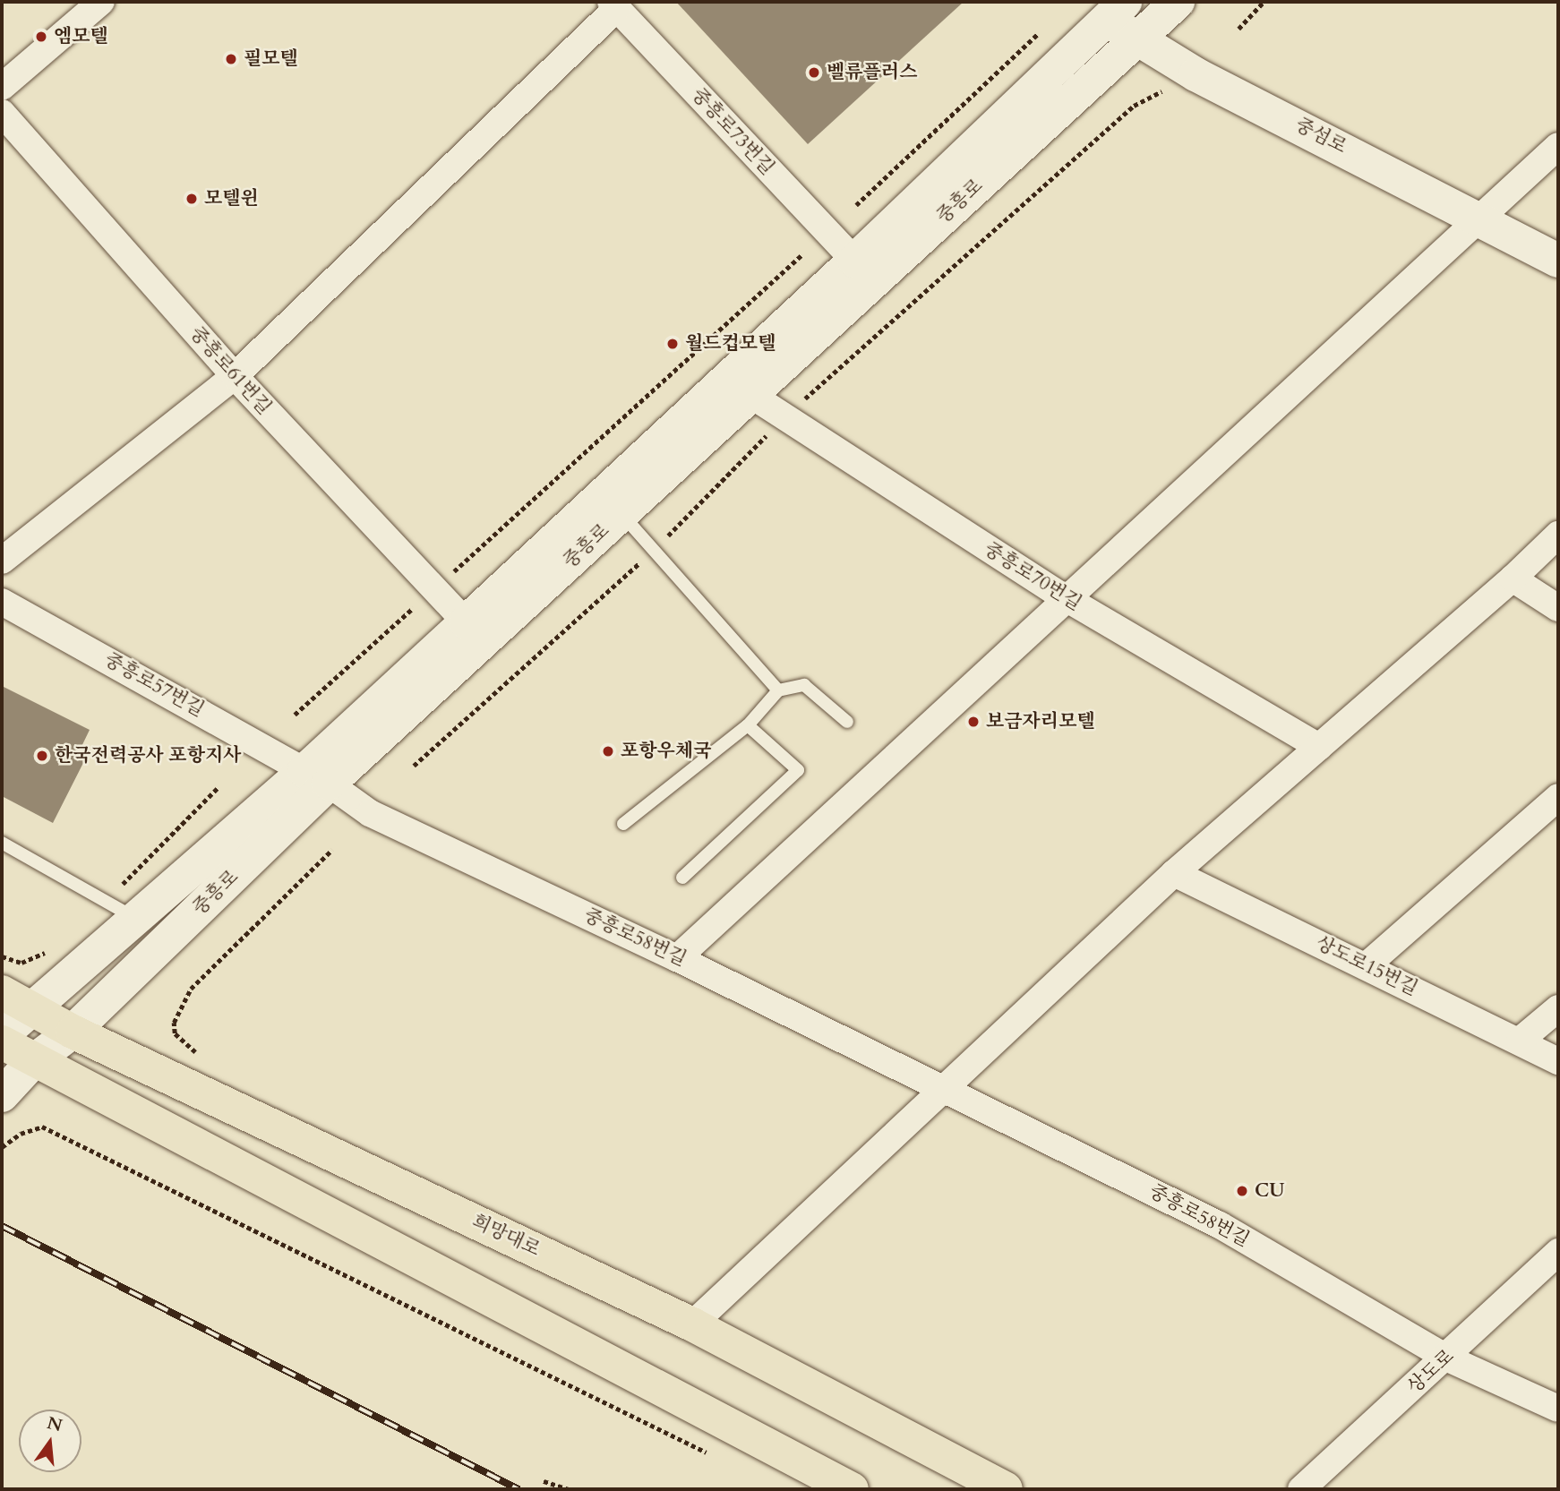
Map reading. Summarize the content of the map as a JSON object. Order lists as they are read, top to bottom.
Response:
{
  "streets": {
    "main road": ["중섬로", "중흥로", "희망대로"],
    "street": [
      "중흥로73번길",
      "중흥로61번길",
      "중흥로70번길",
      "중흥로57번길",
      "중흥로58번길",
      "상도로15번길",
      "상도로"
    ]
  },
  "crossings": [
    ["중흥로73번길", "중흥로"],
    ["중섬로", "중흥로"],
    ["중흥로", "중흥로61번길"],
    ["중흥로", "중흥로70번길"],
    ["중흥로", "중흥로57번길"],
    ["중흥로", "중흥로58번길"],
    ["중흥로", "희망대로"],
    ["중흥로57번길", "중흥로58번길"],
    ["중흥로58번길", "상도로"]
  ],
  "places": [
    "엠모텔",
    "필모텔",
    "벨류플러스",
    "모텔윈",
    "월드컵모텔",
    "보금자리모텔",
    "포항우체국",
    "한국전력공사 포항지사",
    "CU"
  ],
  "north": "top"
}
